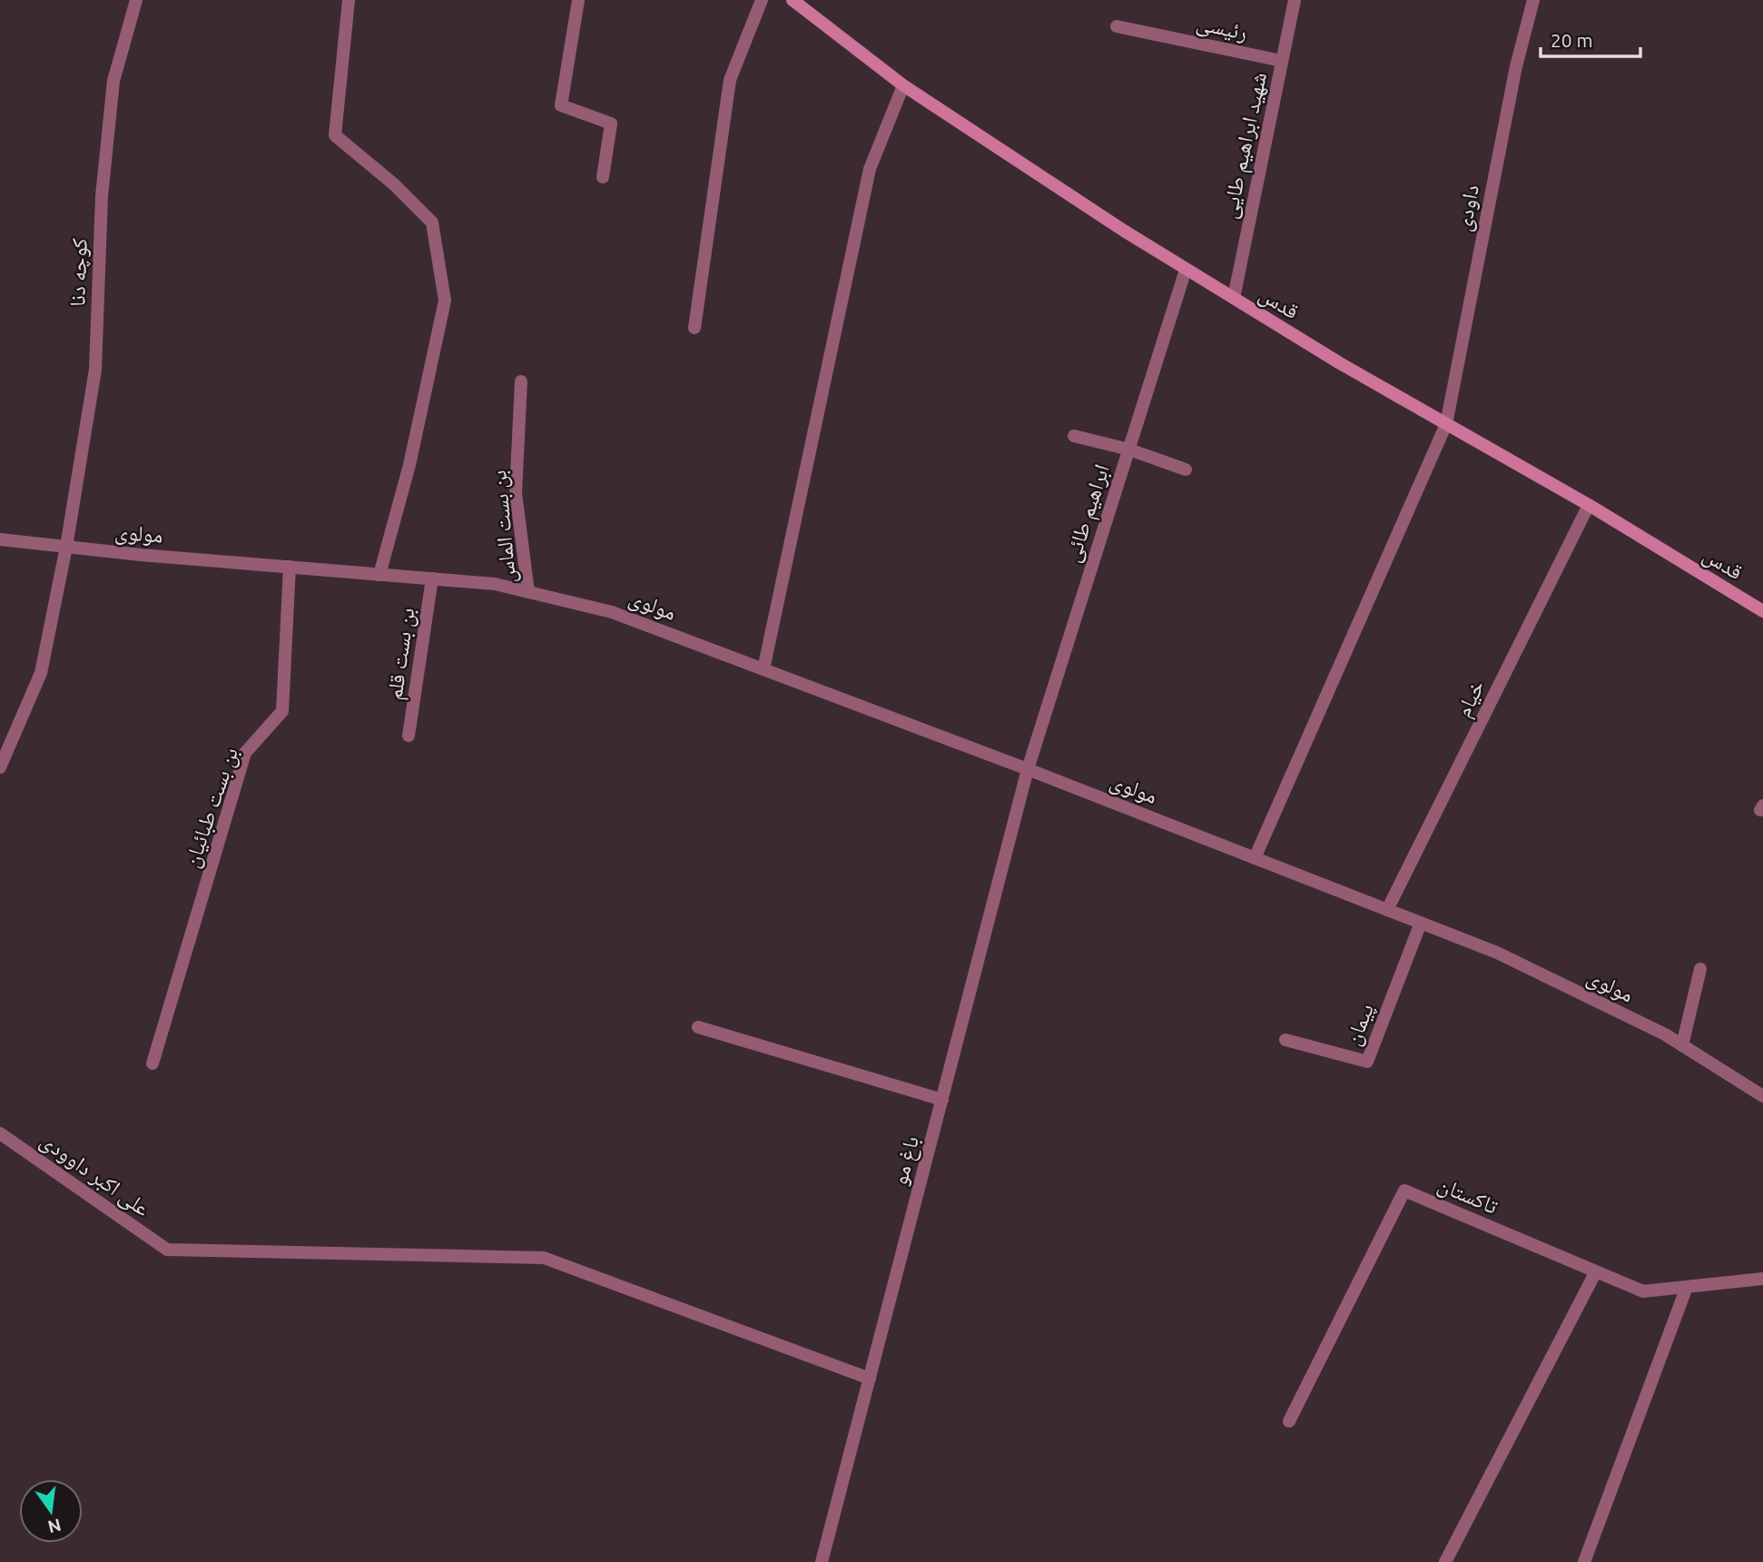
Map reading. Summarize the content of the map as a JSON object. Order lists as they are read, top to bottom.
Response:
{
  "streets": {
    "main road": ["قدس"],
    "street": [
      "رئیسی",
      "شهید ابراهیم طایی",
      "داودی",
      "کوچه دنا",
      "ابراهیم طائی",
      "بن بست الماس",
      "مولوی",
      "بن بست قلم",
      "خیام",
      "بن بست طبائیان",
      "پیمان",
      "باغ مو",
      "علی اکبر داوودی",
      "تاکستان"
    ]
  },
  "crossings": [
    ["رئیسی", "شهید ابراهیم طایی"],
    ["شهید ابراهیم طایی", "قدس"],
    ["داودی", "قدس"],
    ["کوچه دنا", "مولوی"],
    ["قدس", "ابراهیم طائی"],
    ["قدس", "خیام"],
    ["ابراهیم طائی", "مولوی"],
    ["ابراهیم طائی", "باغ مو"],
    ["بن بست الماس", "مولوی"],
    ["مولوی", "بن بست قلم"],
    ["مولوی", "خیام"],
    ["مولوی", "بن بست طبائیان"],
    ["مولوی", "پیمان"],
    ["مولوی", "باغ مو"],
    ["باغ مو", "علی اکبر داوودی"]
  ],
  "scale_bar": "20 m",
  "north": "bottom"
}
